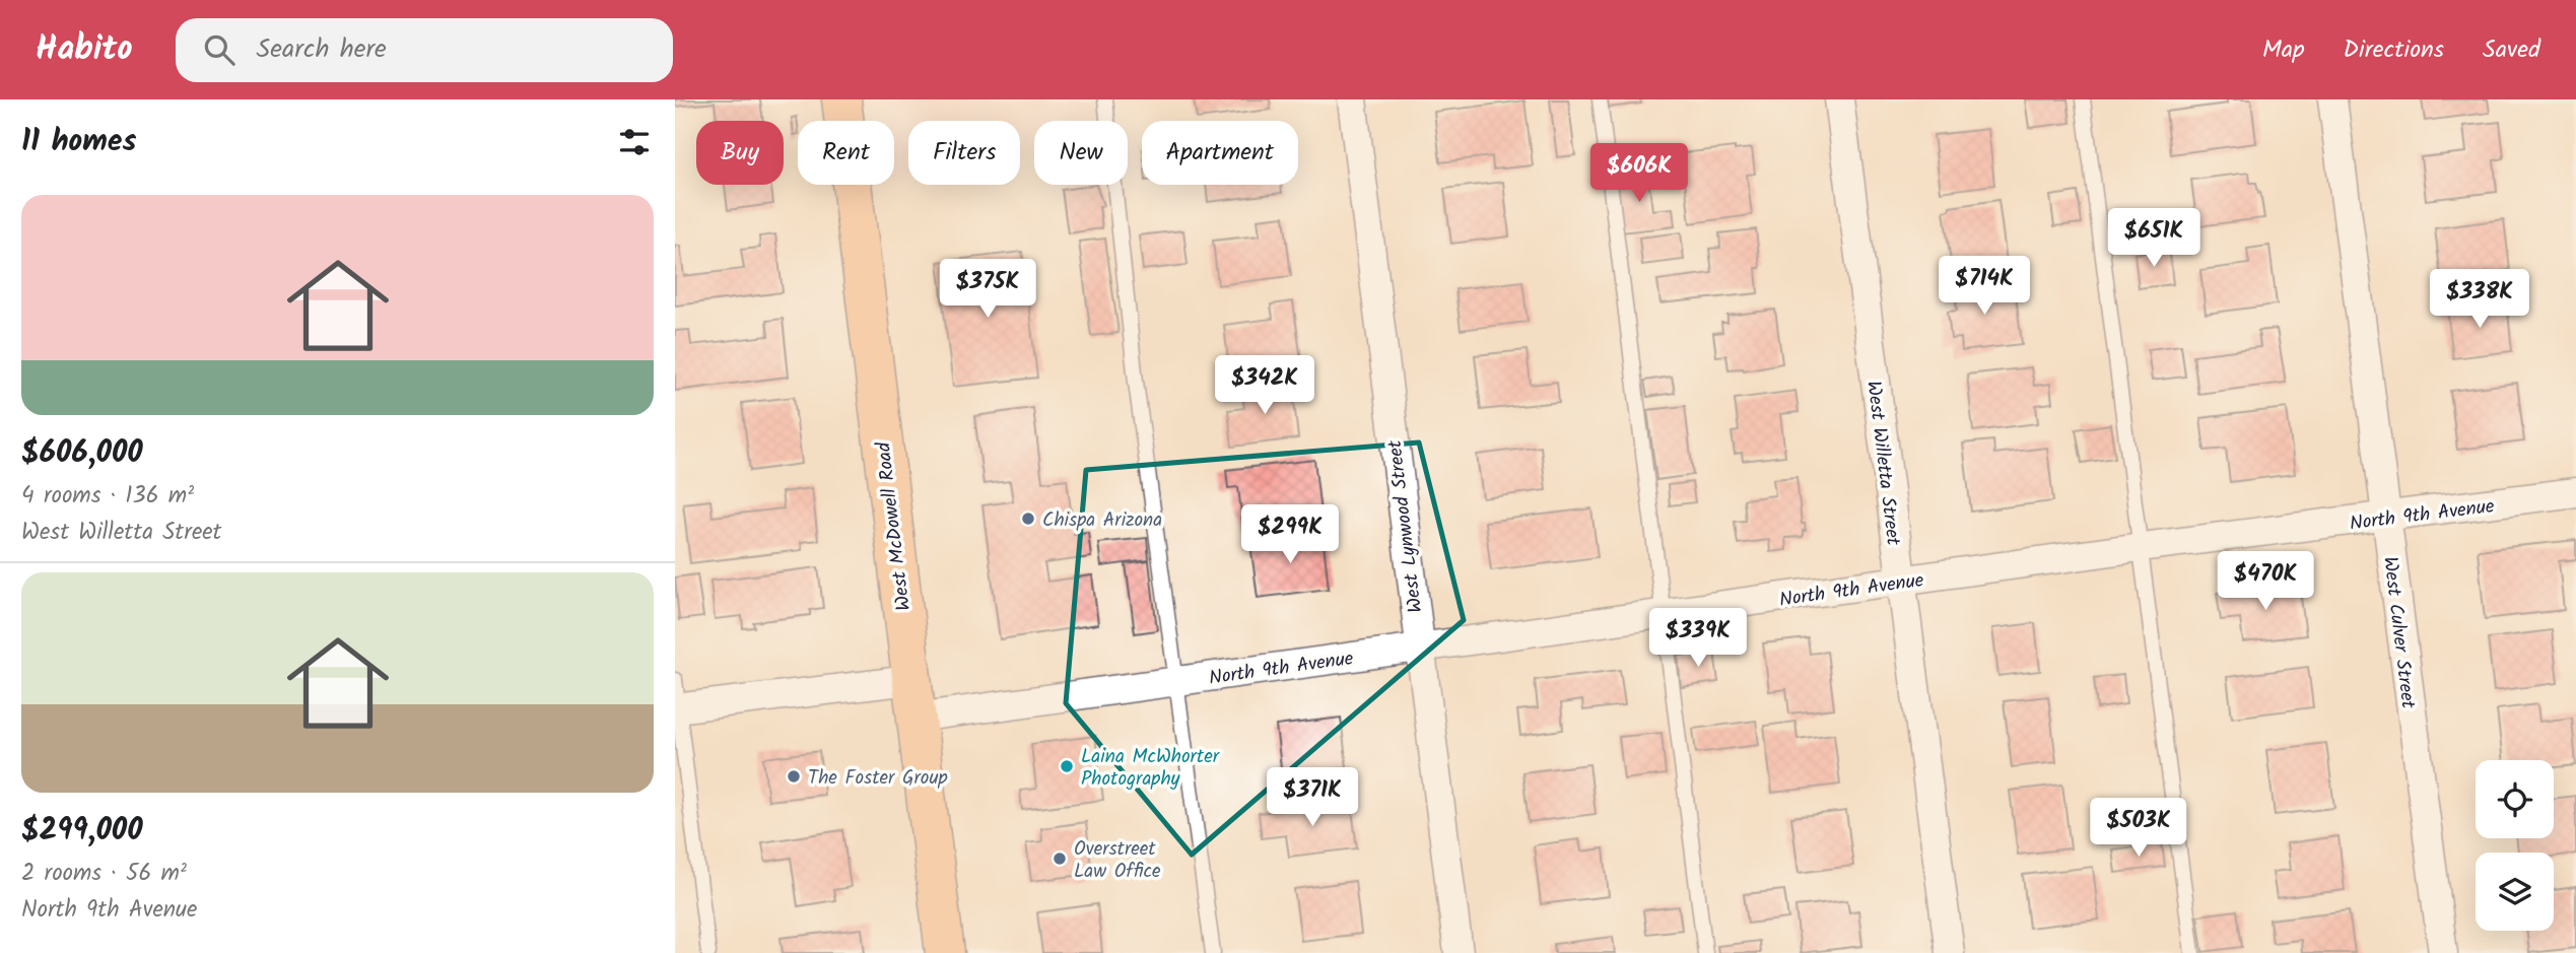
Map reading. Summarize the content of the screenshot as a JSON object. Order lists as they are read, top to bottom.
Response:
{
  "streets": {
    "main road": ["West McDowell Road"],
    "street": [
      "West Willetta Street",
      "North 9th Avenue",
      "West Lynwood Street",
      "West Culver Street"
    ]
  },
  "crossings": [
    ["West Willetta Street", "North 9th Avenue"],
    ["North 9th Avenue", "West McDowell Road"],
    ["North 9th Avenue", "West Lynwood Street"],
    ["North 9th Avenue", "West Culver Street"]
  ],
  "places": [
    "Chispa Arizona",
    "Laina McWhorter Photography",
    "The Foster Group",
    "Overstreet Law Office"
  ],
  "page": {
    "header": "Habito",
    "search": "Search here",
    "nav": ["Map", "Directions", "Saved"],
    "heading": "11 homes",
    "chip": [
      "Buy",
      "Rent",
      "Filters",
      "New",
      "Apartment"
    ],
    "price": [
      "$606K",
      "$651K",
      "$714K",
      "$375K",
      "$338K",
      "$342K",
      "$299K",
      "$470K",
      "$339K",
      "$371K",
      "$503K"
    ],
    "list": [
      {
        "name": "$606,000",
        "note": "4 rooms · 136 m² · West Willetta Street"
      },
      {
        "name": "$299,000",
        "note": "2 rooms · 56 m² · North 9th Avenue"
      }
    ]
  }
}
